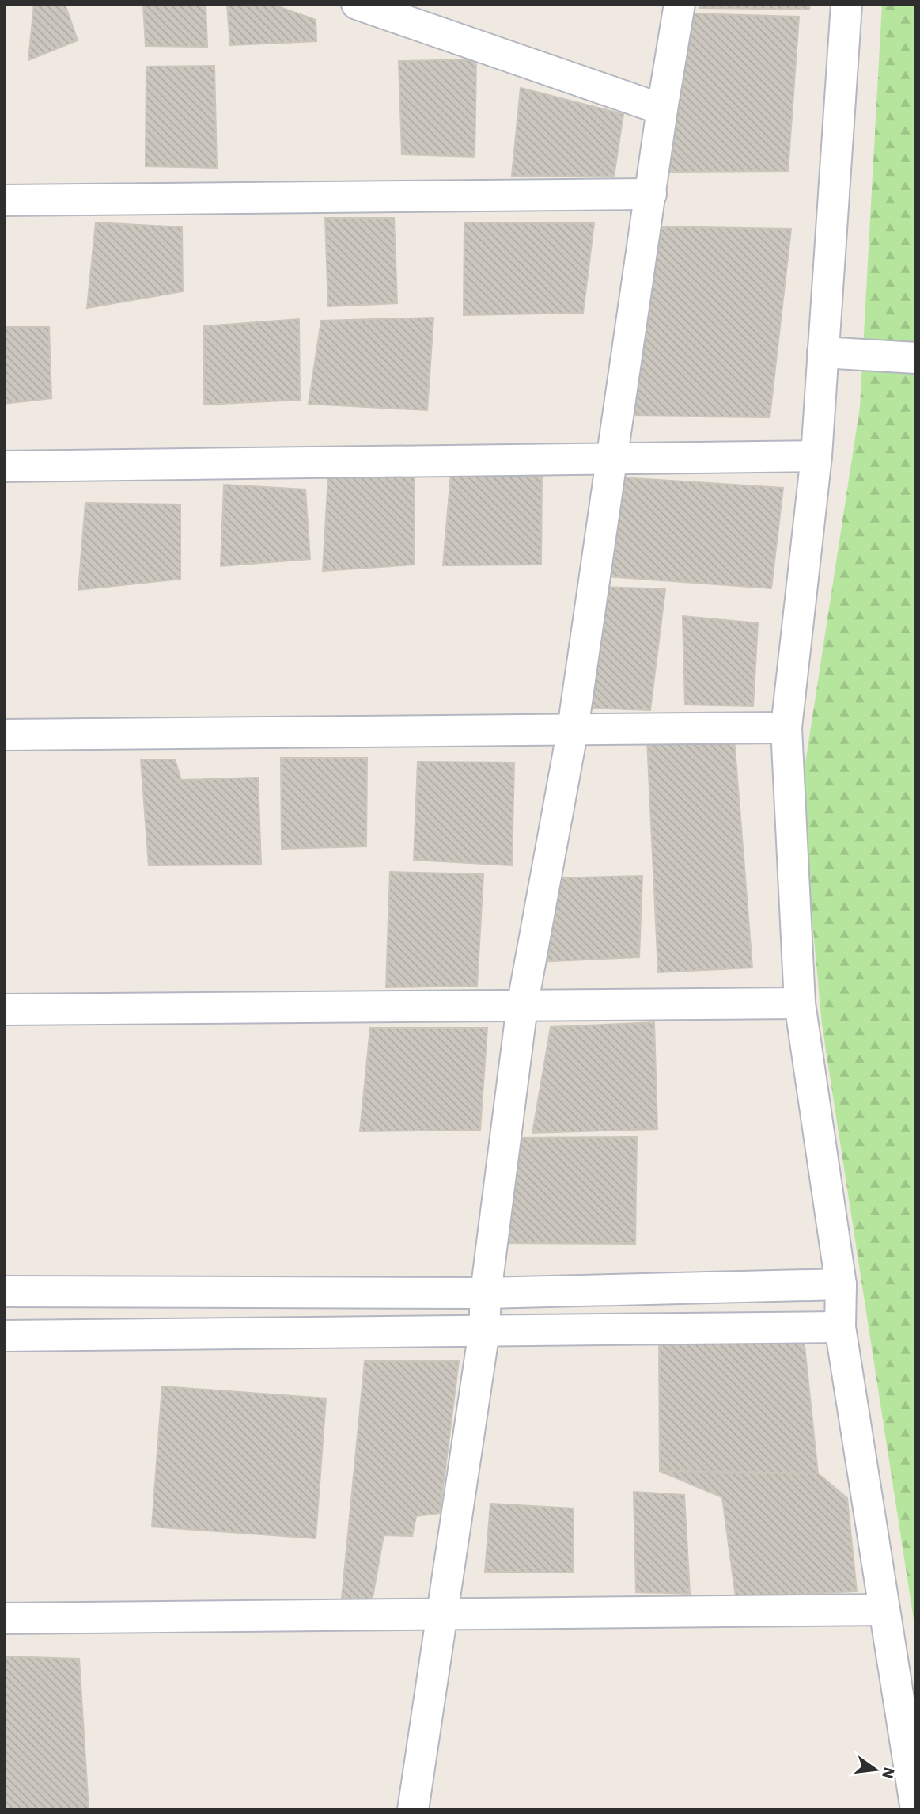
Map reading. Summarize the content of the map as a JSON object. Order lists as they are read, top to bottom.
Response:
{
  "north": "right"
}
